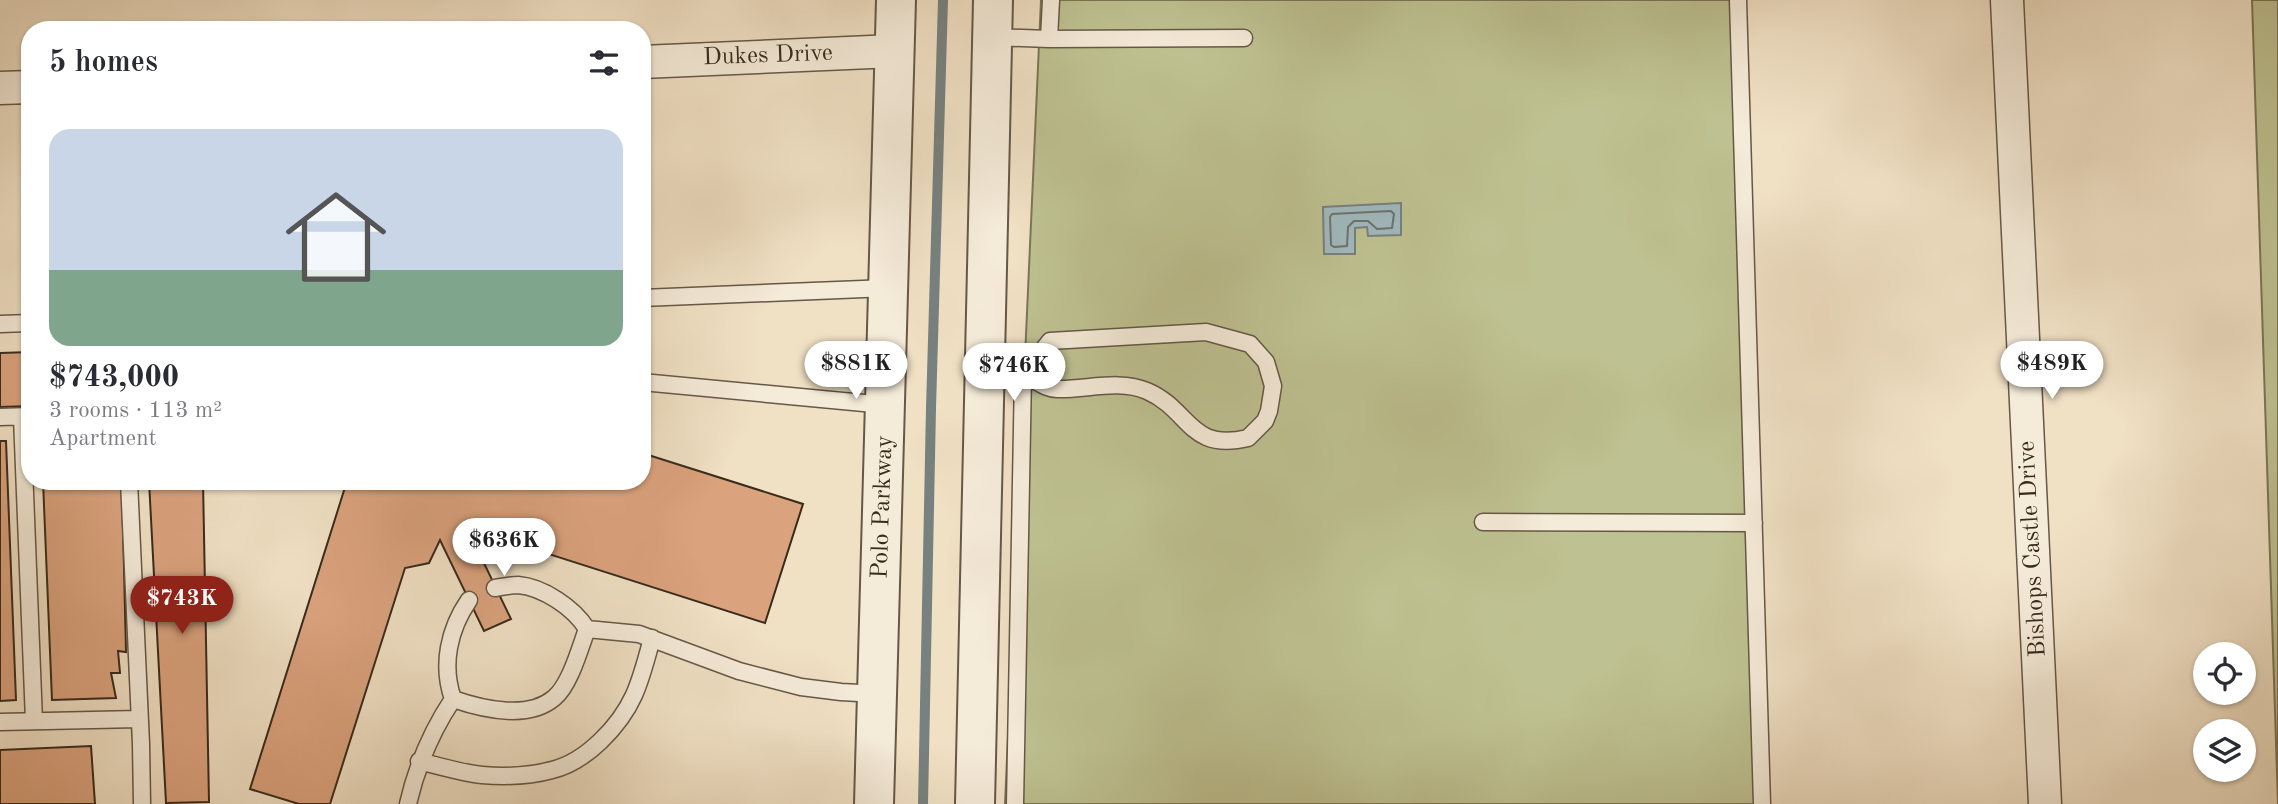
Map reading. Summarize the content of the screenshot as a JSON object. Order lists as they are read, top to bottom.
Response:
{
  "streets": {
    "street": ["Dukes Drive", "Polo Parkway", "Bishops Castle Drive"]
  },
  "crossings": [
    ["Dukes Drive", "Polo Parkway"]
  ],
  "page": {
    "heading": "5 homes",
    "list": [
      {
        "name": "$743,000",
        "note": "3 rooms · 113 m² · Apartment"
      }
    ],
    "price": [
      "$881K",
      "$489K",
      "$746K",
      "$636K",
      "$743K"
    ]
  }
}
